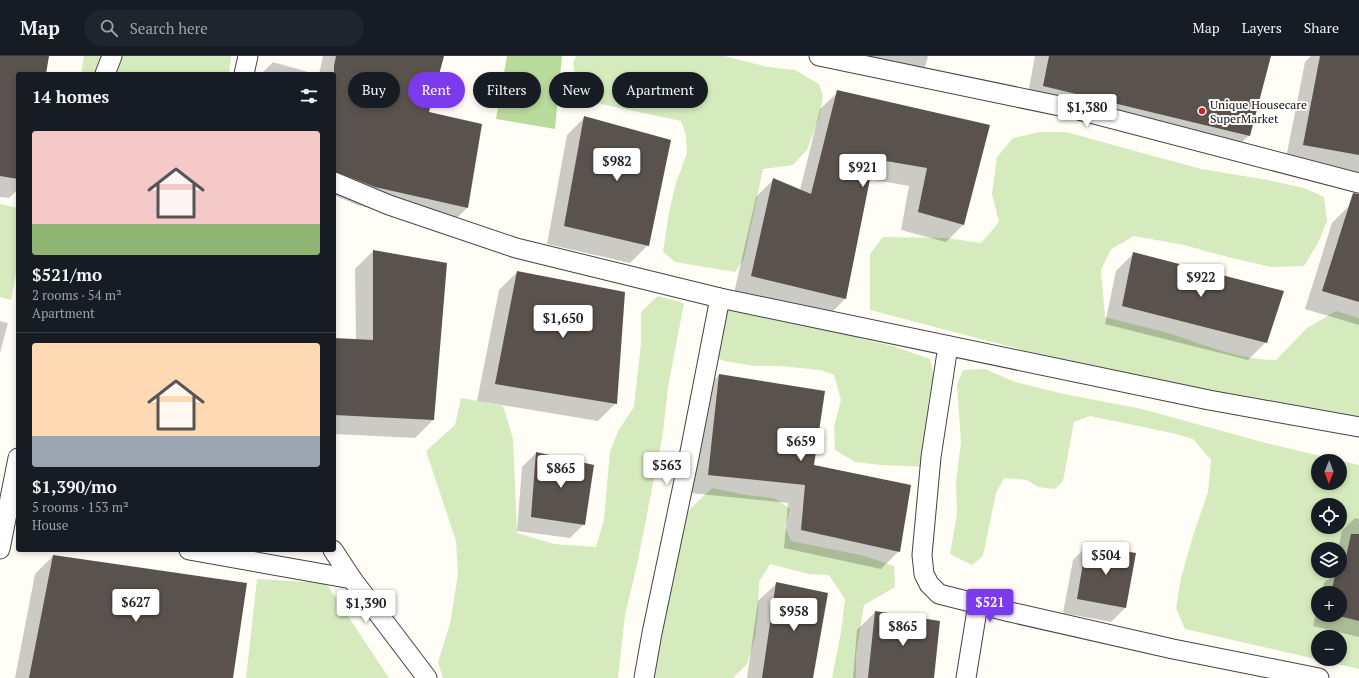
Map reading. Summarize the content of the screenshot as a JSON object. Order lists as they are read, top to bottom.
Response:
{
  "places": ["Unique Housecare SuperMarket"],
  "north": "bottom",
  "page": {
    "header": "Map",
    "search": "Search here",
    "nav": ["Map", "Layers", "Share"],
    "chip": [
      "Buy",
      "Rent",
      "Filters",
      "New",
      "Apartment"
    ],
    "heading": "14 homes",
    "price": [
      "$1,380",
      "$982",
      "$921",
      "$922",
      "$1,650",
      "$659",
      "$563",
      "$865",
      "$504",
      "$627",
      "$521",
      "$1,390",
      "$958",
      "$865"
    ],
    "list": [
      {
        "name": "$521/mo",
        "note": "2 rooms · 54 m² · Apartment"
      },
      {
        "name": "$1,390/mo",
        "note": "5 rooms · 153 m² · House"
      }
    ],
    "map_buttons": ["+", "−"]
  }
}
